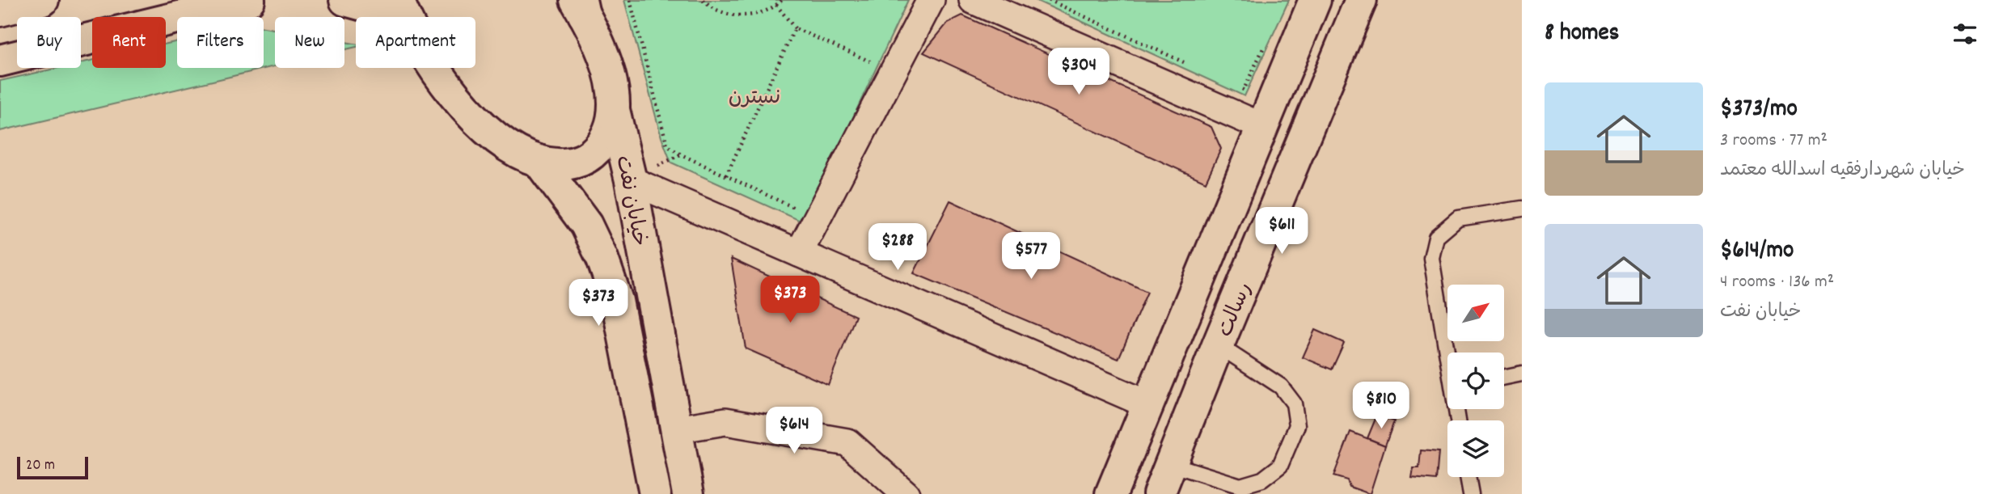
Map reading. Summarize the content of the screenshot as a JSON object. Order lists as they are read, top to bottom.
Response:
{
  "streets": {
    "main road": ["خیابان نفت", "رسالت"]
  },
  "parks": ["نسترن"],
  "scale_bar": "20 m",
  "north": "top right",
  "page": {
    "heading": "8 homes",
    "chip": [
      "Buy",
      "Rent",
      "Filters",
      "New",
      "Apartment"
    ],
    "price": [
      "$304",
      "$611",
      "$288",
      "$577",
      "$373",
      "$373",
      "$810",
      "$614"
    ],
    "list": [
      {
        "name": "$373/mo",
        "note": "3 rooms · 77 m² · خیابان شهردارفقیه اسدالله معتمد"
      },
      {
        "name": "$614/mo",
        "note": "4 rooms · 136 m² · خیابان نفت"
      }
    ],
    "scale": "20 m"
  }
}
